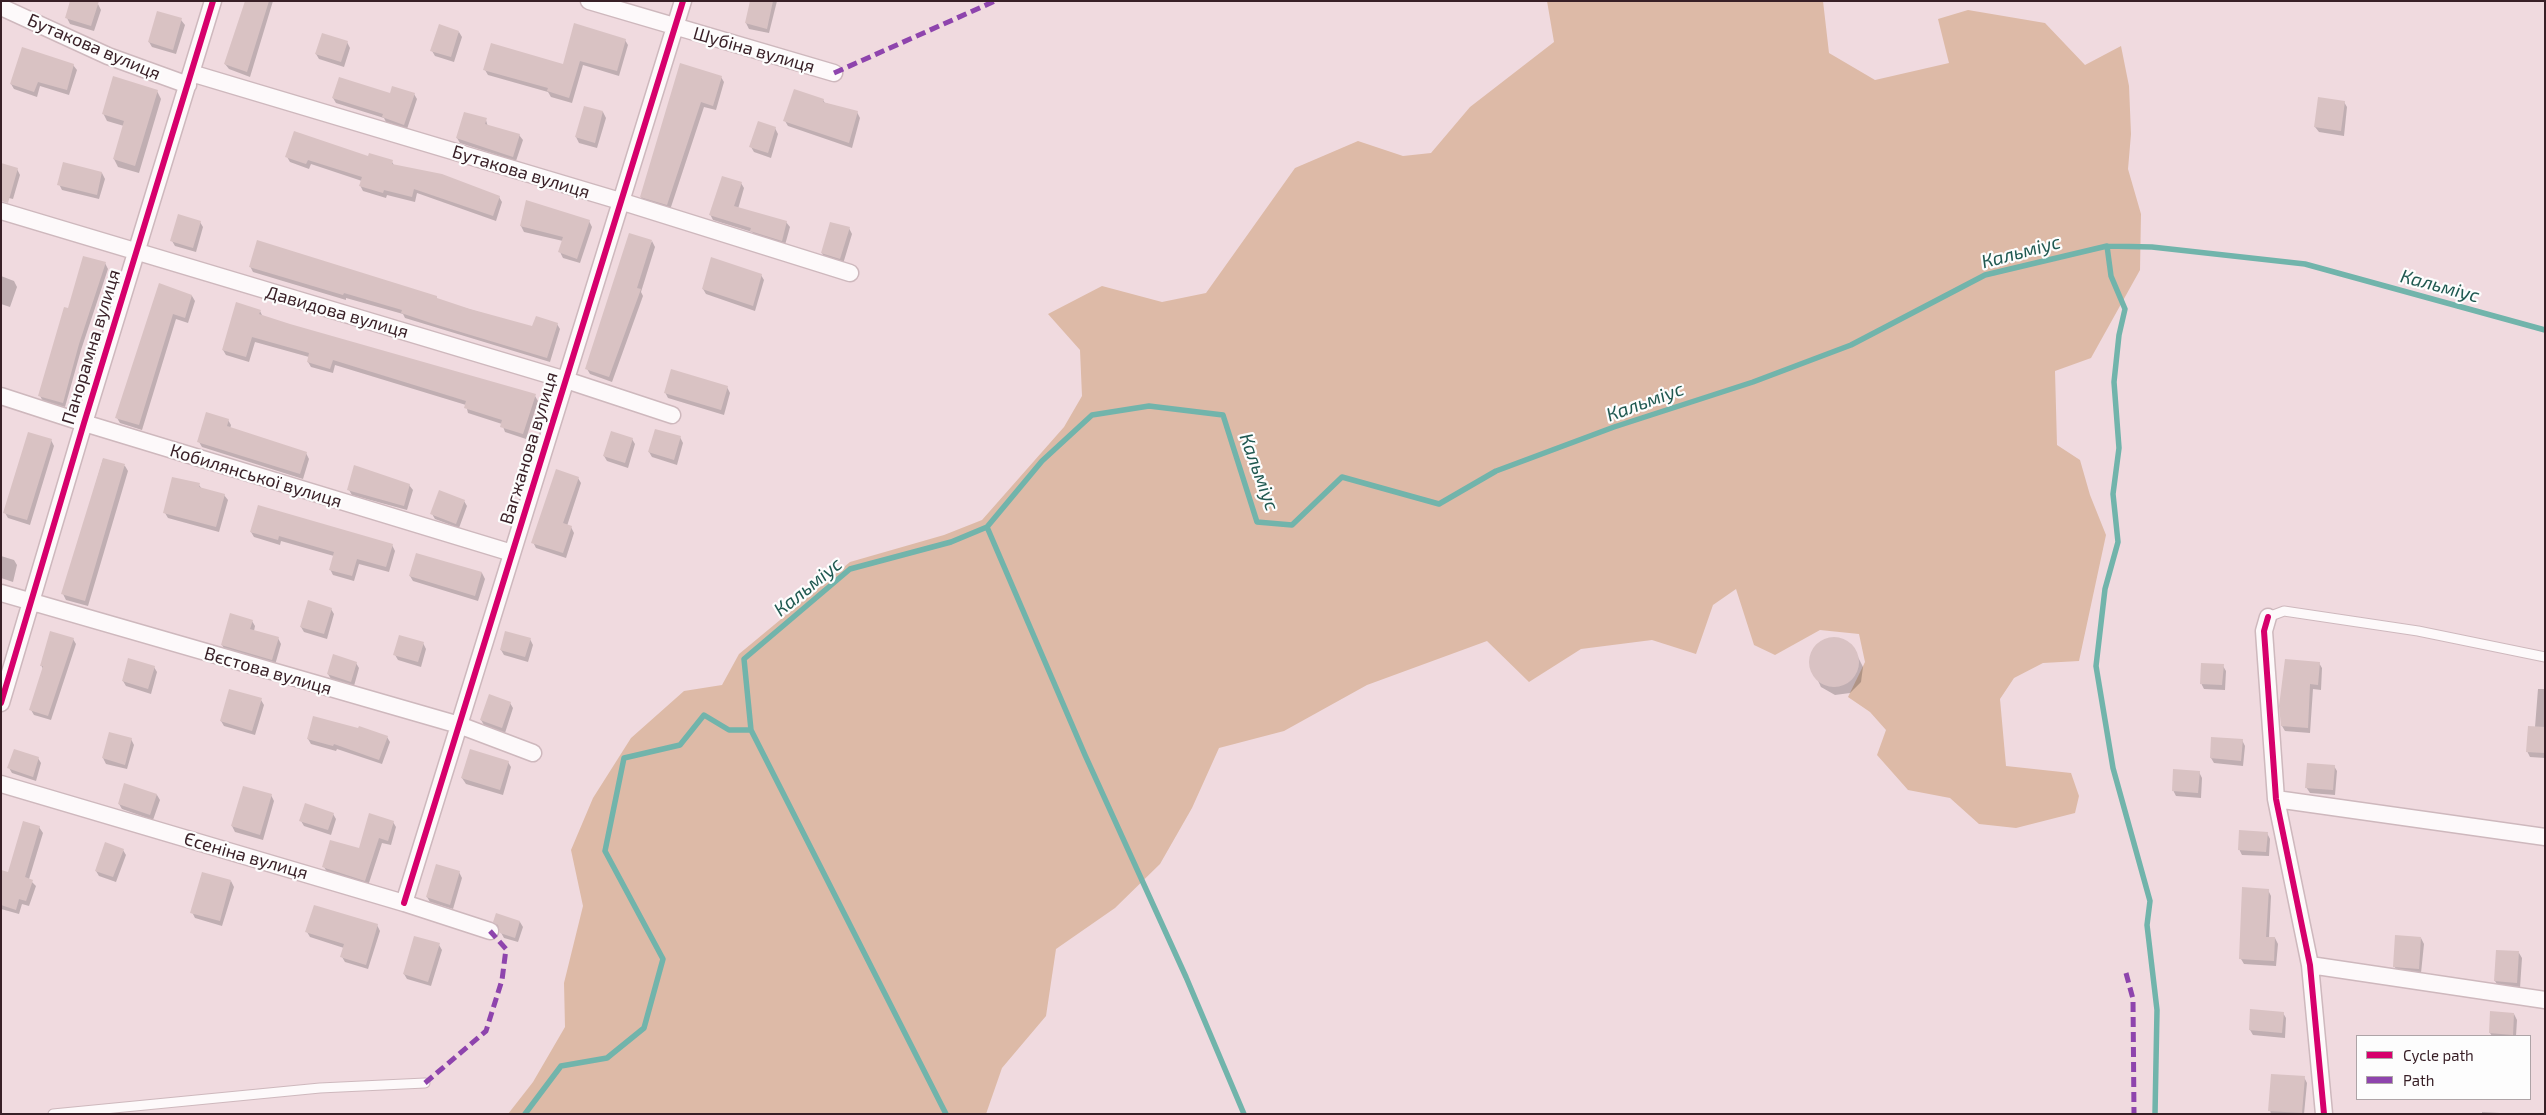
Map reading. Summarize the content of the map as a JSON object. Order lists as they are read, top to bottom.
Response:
{
  "streets": {
    "street": [
      "Бутакова вулиця",
      "Шубіна вулиця",
      "Давидова вулиця",
      "Панорамна вулиця",
      "Вагжанова вулиця",
      "Кобилянської вулиця",
      "Вєстова вулиця",
      "Єсеніна вулиця"
    ]
  },
  "crossings": [
    ["Бутакова вулиця", "Панорамна вулиця"],
    ["Бутакова вулиця", "Вагжанова вулиця"],
    ["Шубіна вулиця", "Вагжанова вулиця"],
    ["Давидова вулиця", "Панорамна вулиця"],
    ["Давидова вулиця", "Вагжанова вулиця"],
    ["Панорамна вулиця", "Кобилянської вулиця"],
    ["Панорамна вулиця", "Вєстова вулиця"],
    ["Вагжанова вулиця", "Кобилянської вулиця"],
    ["Вагжанова вулиця", "Вєстова вулиця"],
    ["Вагжанова вулиця", "Єсеніна вулиця"]
  ],
  "water": ["Кальміус"],
  "legend": ["Cycle path", "Path"]
}
